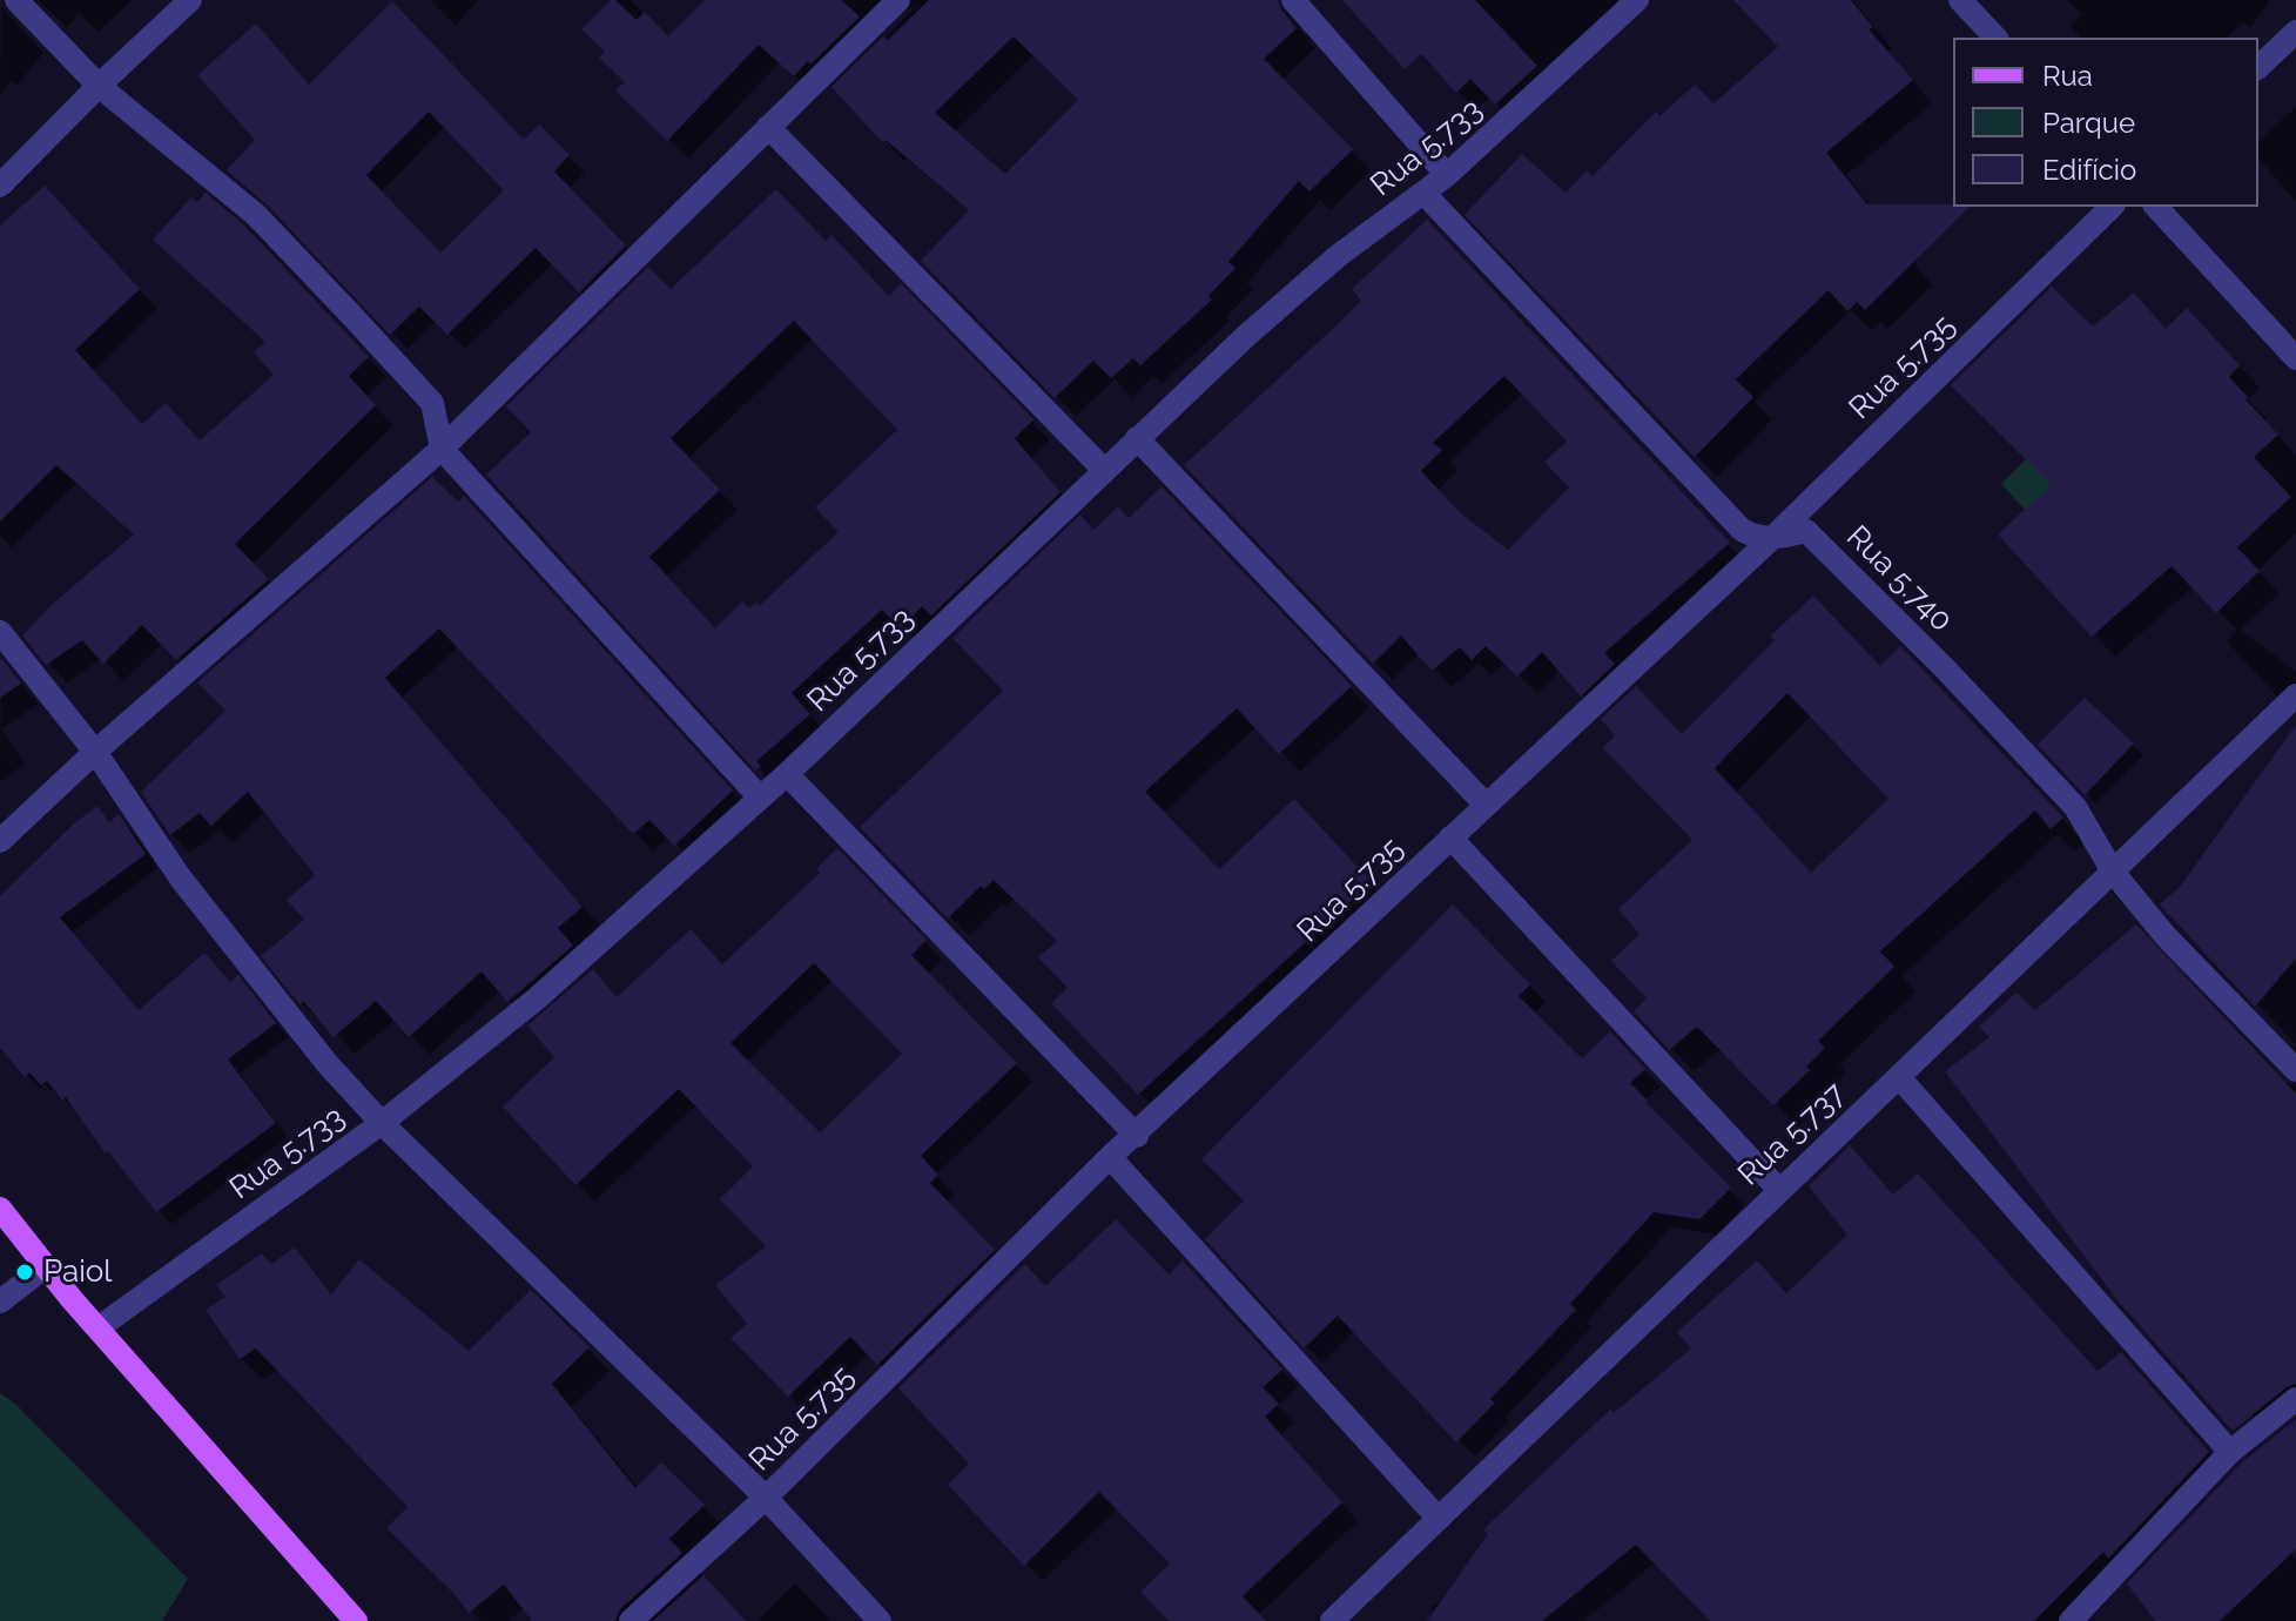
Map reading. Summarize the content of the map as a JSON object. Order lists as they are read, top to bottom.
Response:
{
  "streets": {
    "street": [
      "Rua 5.733",
      "Rua 5.735",
      "Rua 5.740",
      "Rua 5.737"
    ]
  },
  "crossings": [
    ["Rua 5.733", "Rua 5.740"],
    ["Rua 5.735", "Rua 5.740"],
    ["Rua 5.740", "Rua 5.737"]
  ],
  "places": ["Paiol"],
  "legend": ["Rua", "Parque", "Edifício"]
}
